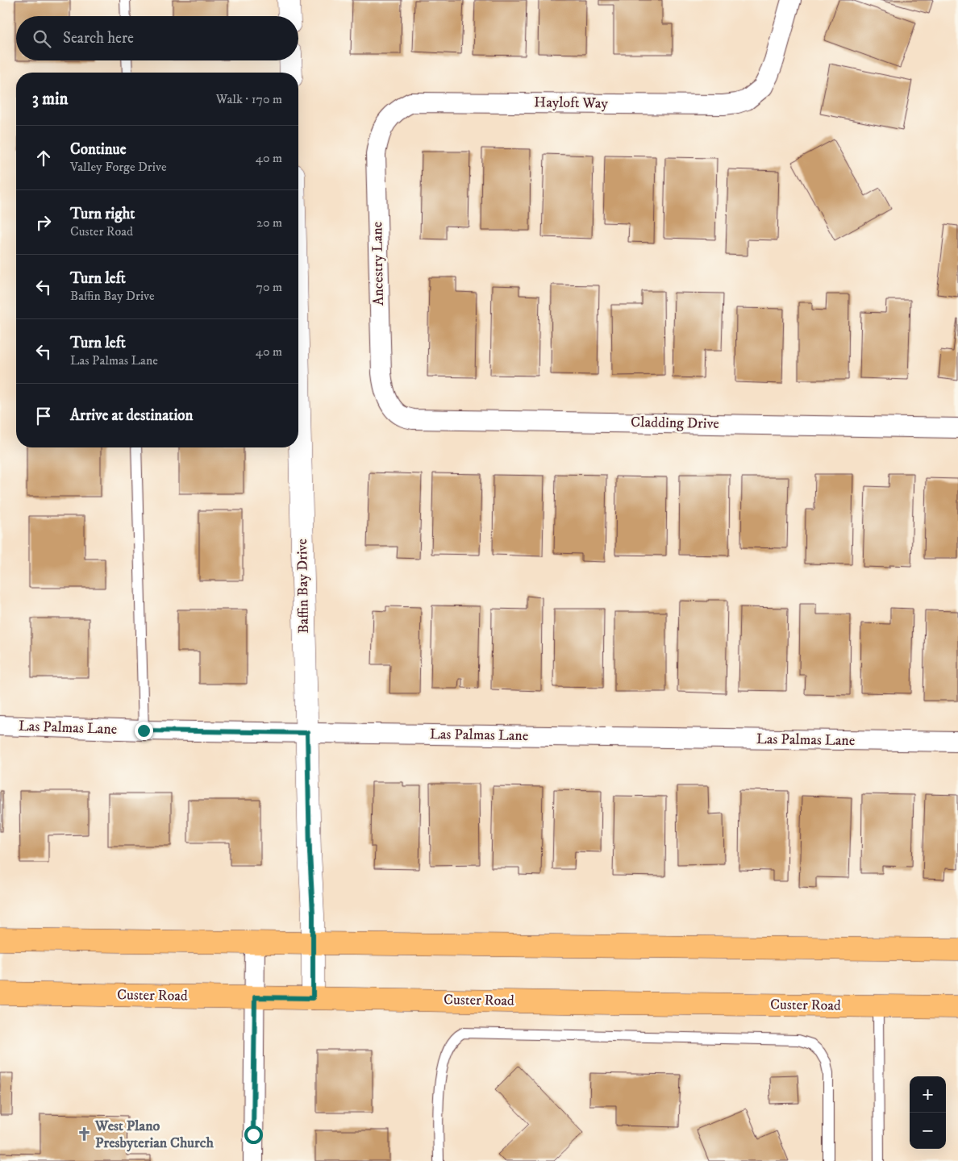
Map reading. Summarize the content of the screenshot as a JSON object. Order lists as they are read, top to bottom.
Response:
{
  "streets": {
    "main road": ["Custer Road"],
    "street": [
      "Hayloft Way",
      "Ancestry Lane",
      "Cladding Drive",
      "Baffin Bay Drive",
      "Las Palmas Lane"
    ]
  },
  "crossings": [
    ["Hayloft Way", "Ancestry Lane"],
    ["Ancestry Lane", "Cladding Drive"],
    ["Baffin Bay Drive", "Las Palmas Lane"],
    ["Baffin Bay Drive", "Custer Road"]
  ],
  "places": {
    "church": ["West Plano Presbyterian Church"]
  },
  "page": {
    "search": "Search here",
    "heading": ["3 min", "Walk · 170 m"],
    "list": [
      ["Continue", "Valley Forge Drive", "40 m"],
      ["Turn right", "Custer Road", "20 m"],
      ["Turn left", "Baffin Bay Drive", "70 m"],
      ["Turn left", "Las Palmas Lane", "40 m"],
      "Arrive at destination"
    ],
    "map_buttons": ["+", "−"]
  }
}
